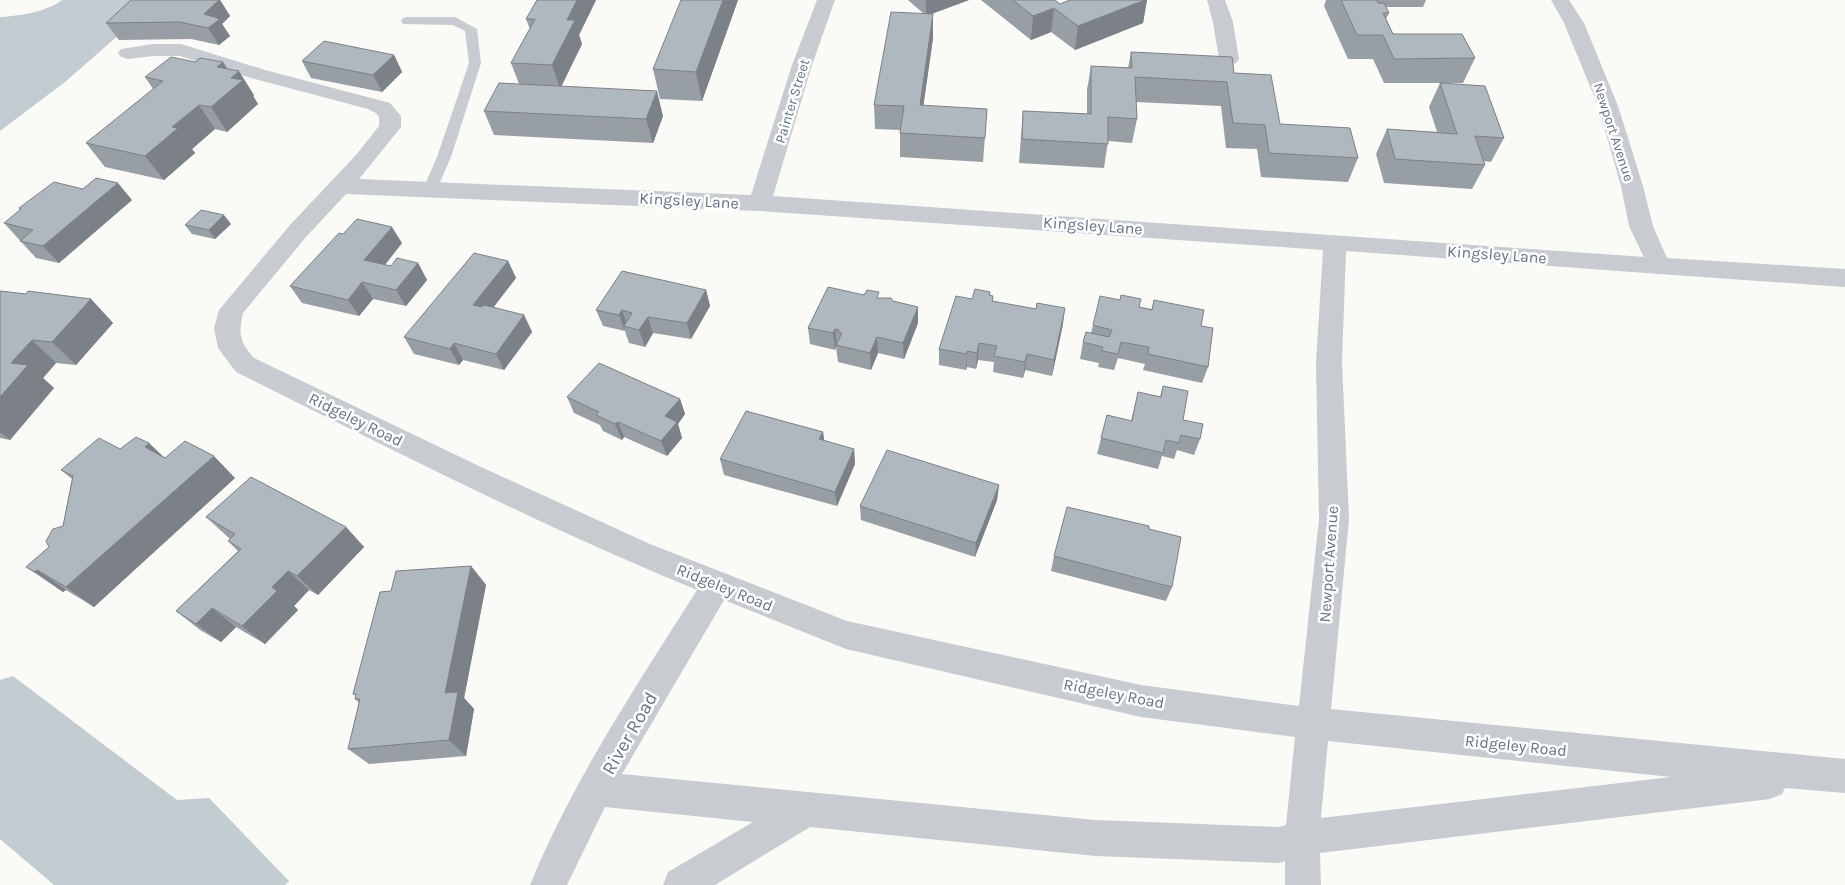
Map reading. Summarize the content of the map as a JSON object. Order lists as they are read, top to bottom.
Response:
{
  "streets": {
    "street": [
      "Painter Street",
      "Newport Avenue",
      "Kingsley Lane",
      "Ridgeley Road",
      "River Road"
    ]
  },
  "crossings": [
    ["Painter Street", "Kingsley Lane"],
    ["Newport Avenue", "Kingsley Lane"],
    ["Newport Avenue", "Ridgeley Road"],
    ["Kingsley Lane", "Ridgeley Road"],
    ["Ridgeley Road", "River Road"]
  ]
}
